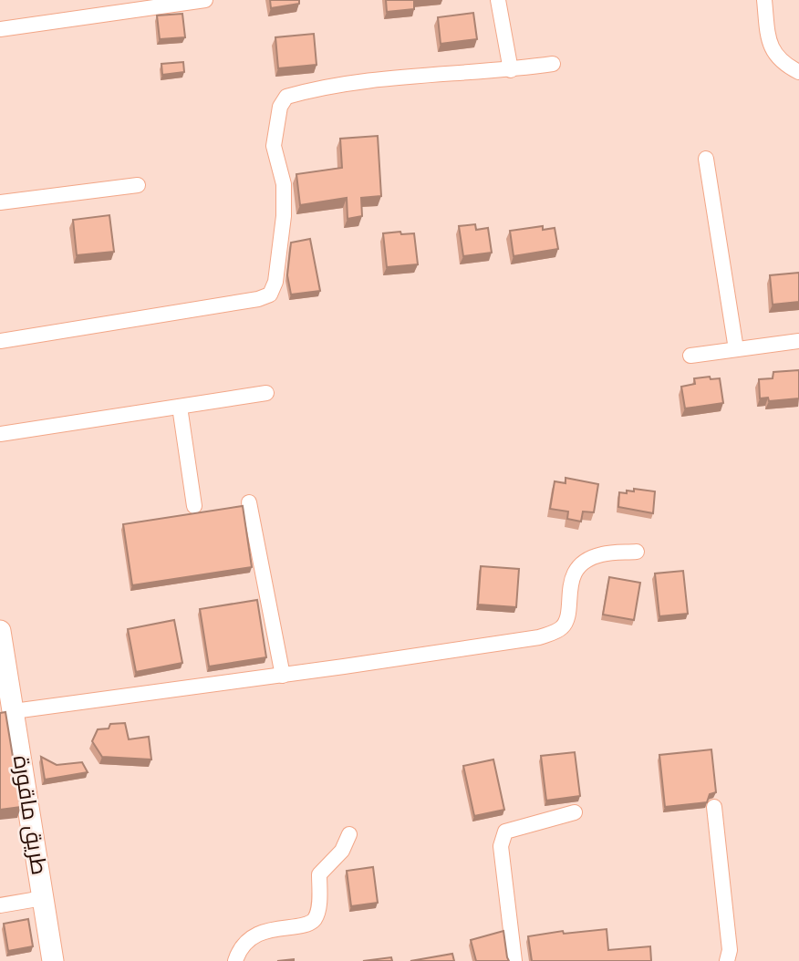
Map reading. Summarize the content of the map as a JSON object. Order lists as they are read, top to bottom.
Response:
{
  "streets": {
    "street": ["طريق ماقورة"]
  }
}
